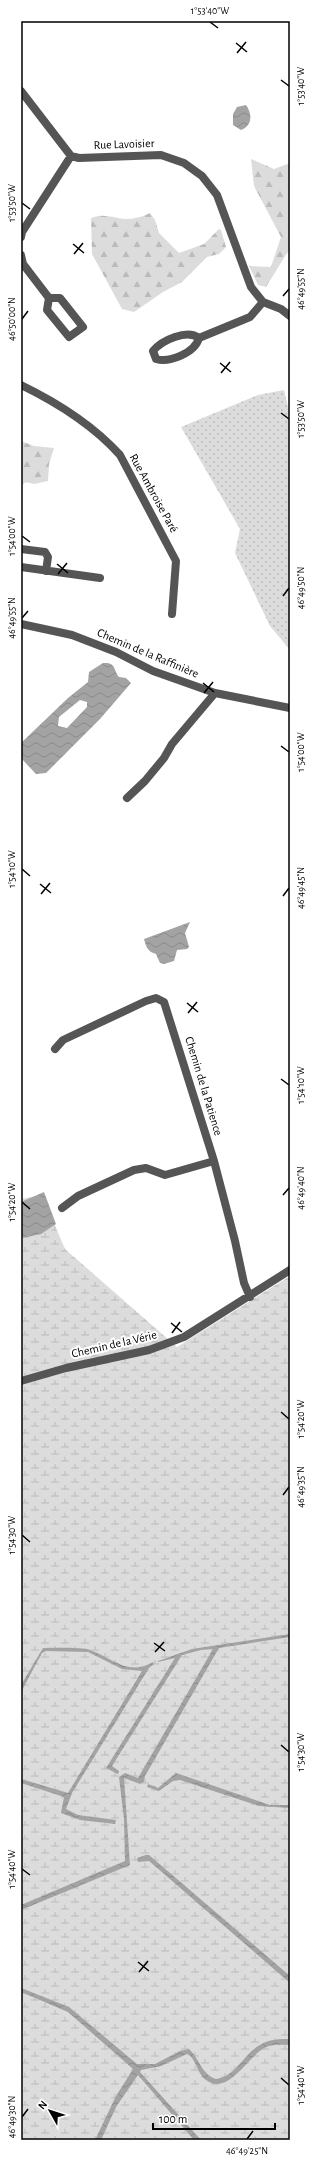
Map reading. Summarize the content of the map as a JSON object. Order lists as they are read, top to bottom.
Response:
{
  "streets": {
    "street": [
      "Rue Lavoisier",
      "Rue Ambroise Paré",
      "Chemin de la Raffinière",
      "Chemin de la Patience",
      "Chemin de la Vérie"
    ]
  },
  "crossings": [
    ["Chemin de la Patience", "Chemin de la Vérie"]
  ],
  "scale_bar": "100 m",
  "north": "top left",
  "coordinates": [
    "1°53'40\"W",
    "1°53'50\"W",
    "46°49'55\"N",
    "46°50'00\"N",
    "1°54'00\"W",
    "46°49'50\"N",
    "1°54'10\"W",
    "46°49'45\"N",
    "46°49'40\"N",
    "1°54'20\"W",
    "46°49'35\"N",
    "1°54'30\"W",
    "1°54'40\"W",
    "46°49'30\"N",
    "46°49'25\"N"
  ]
}
